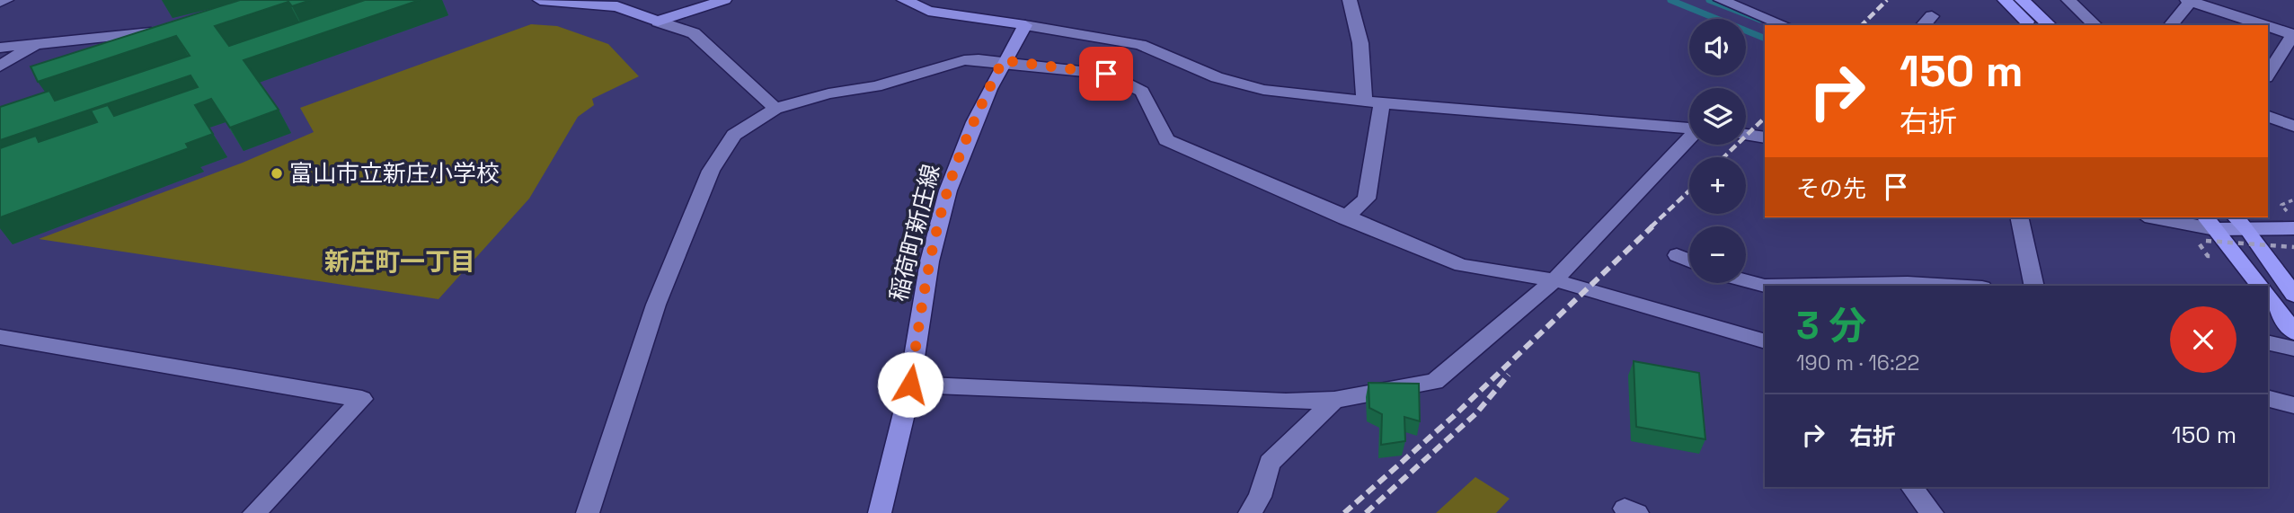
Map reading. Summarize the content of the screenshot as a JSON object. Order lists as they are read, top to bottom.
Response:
{
  "streets": {
    "main road": ["稲荷町新庄線"]
  },
  "districts": ["新庄町一丁目"],
  "places": ["富山市立新庄小学校"],
  "page": {
    "map_buttons": ["+", "−"],
    "turn": ["150 m", "右折"],
    "then": "その先",
    "heading": ["3 分", "190 m · 16:22"],
    "list": [
      {
        "name": "右折",
        "value": "150 m"
      }
    ]
  }
}
